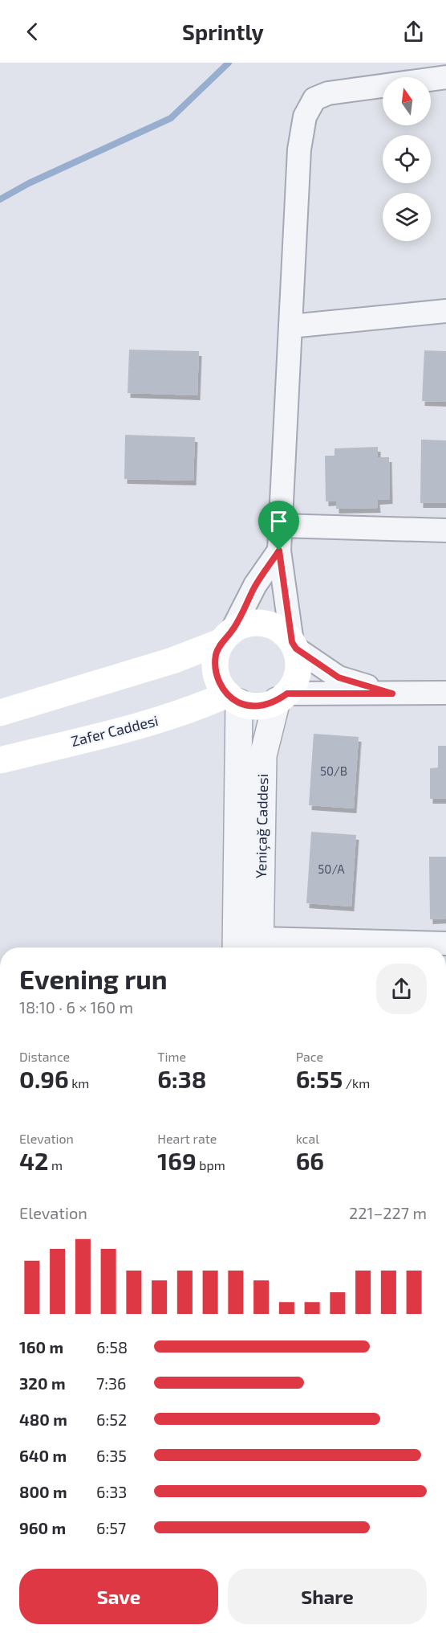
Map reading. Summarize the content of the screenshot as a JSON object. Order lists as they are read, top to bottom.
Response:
{
  "streets": {
    "main road": ["Zafer Caddesi"],
    "street": ["Yeniçağ Caddesi"]
  },
  "crossings": [
    ["Zafer Caddesi", "Yeniçağ Caddesi"]
  ],
  "house_numbers": ["50/B", "50/A"],
  "north": "top",
  "page": {
    "header": "Sprintly",
    "heading": ["Evening run", "18:10 · 6 × 160 m"],
    "stats": [
      ["Distance", "0.96 km"],
      ["Time", "6:38"],
      ["Pace", "6:55 /km"],
      ["Elevation", "42 m"],
      ["Heart rate", "169 bpm"],
      ["kcal", "66"]
    ],
    "chart": ["Elevation", "221–227 m"],
    "list": [
      {
        "name": "160 m",
        "note": "6:58"
      },
      {
        "name": "320 m",
        "note": "7:36"
      },
      {
        "name": "480 m",
        "note": "6:52"
      },
      {
        "name": "640 m",
        "note": "6:35"
      },
      {
        "name": "800 m",
        "note": "6:33"
      },
      {
        "name": "960 m",
        "note": "6:57"
      }
    ],
    "buttons": ["Save", "Share"]
  }
}
